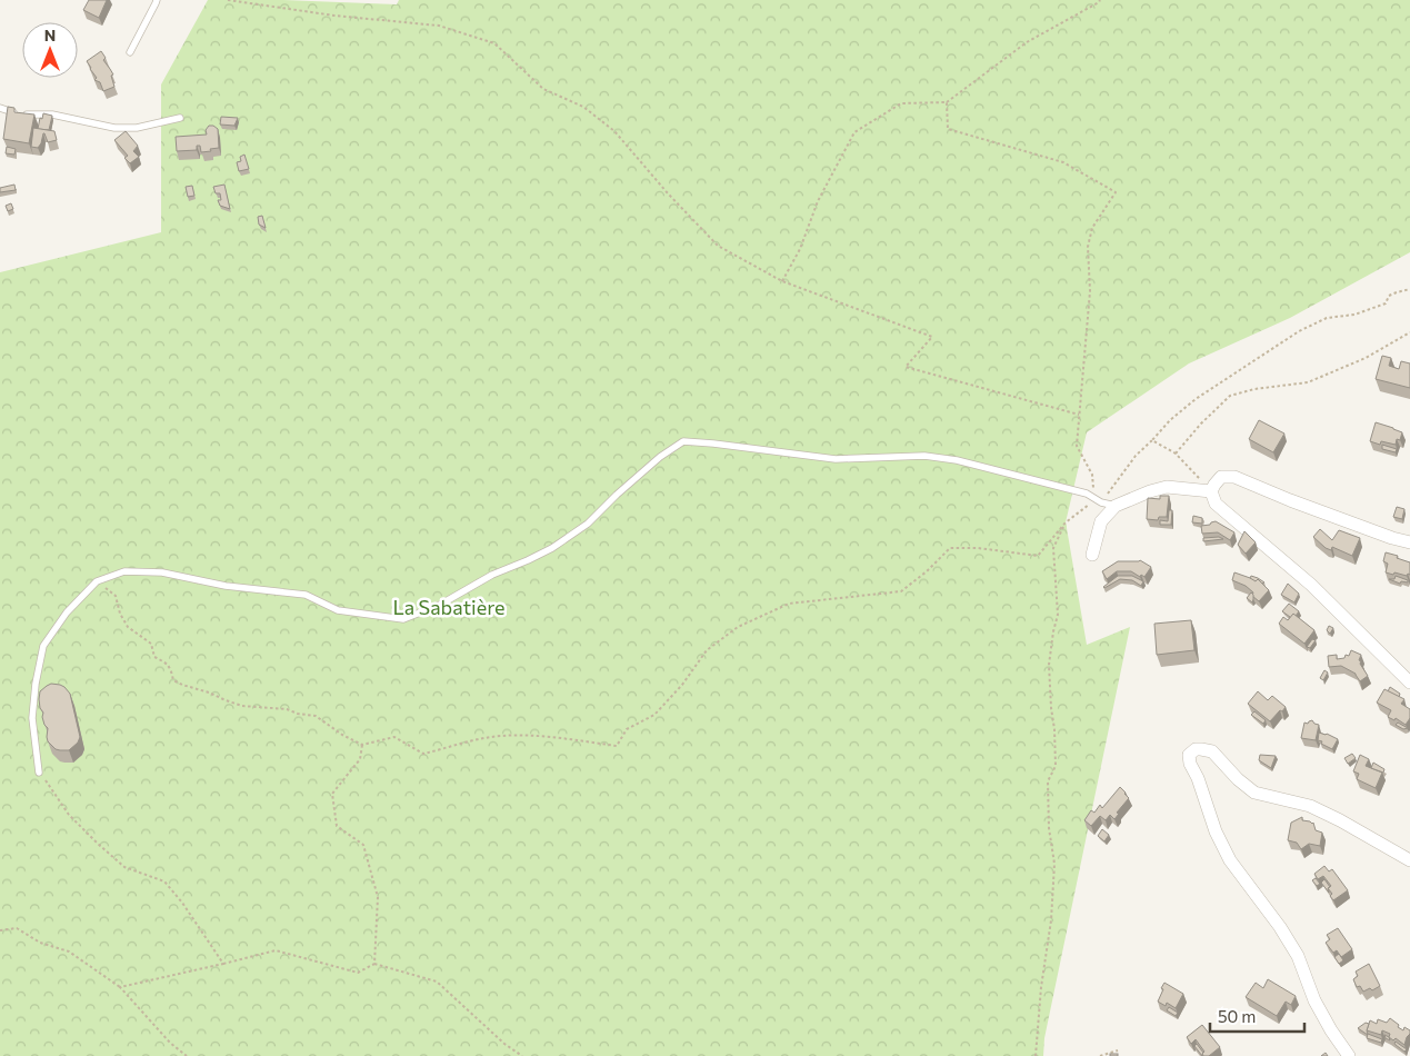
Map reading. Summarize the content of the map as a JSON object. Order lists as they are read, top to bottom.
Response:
{
  "parks": ["La Sabatière"],
  "scale_bar": "50 m",
  "north": "top"
}
